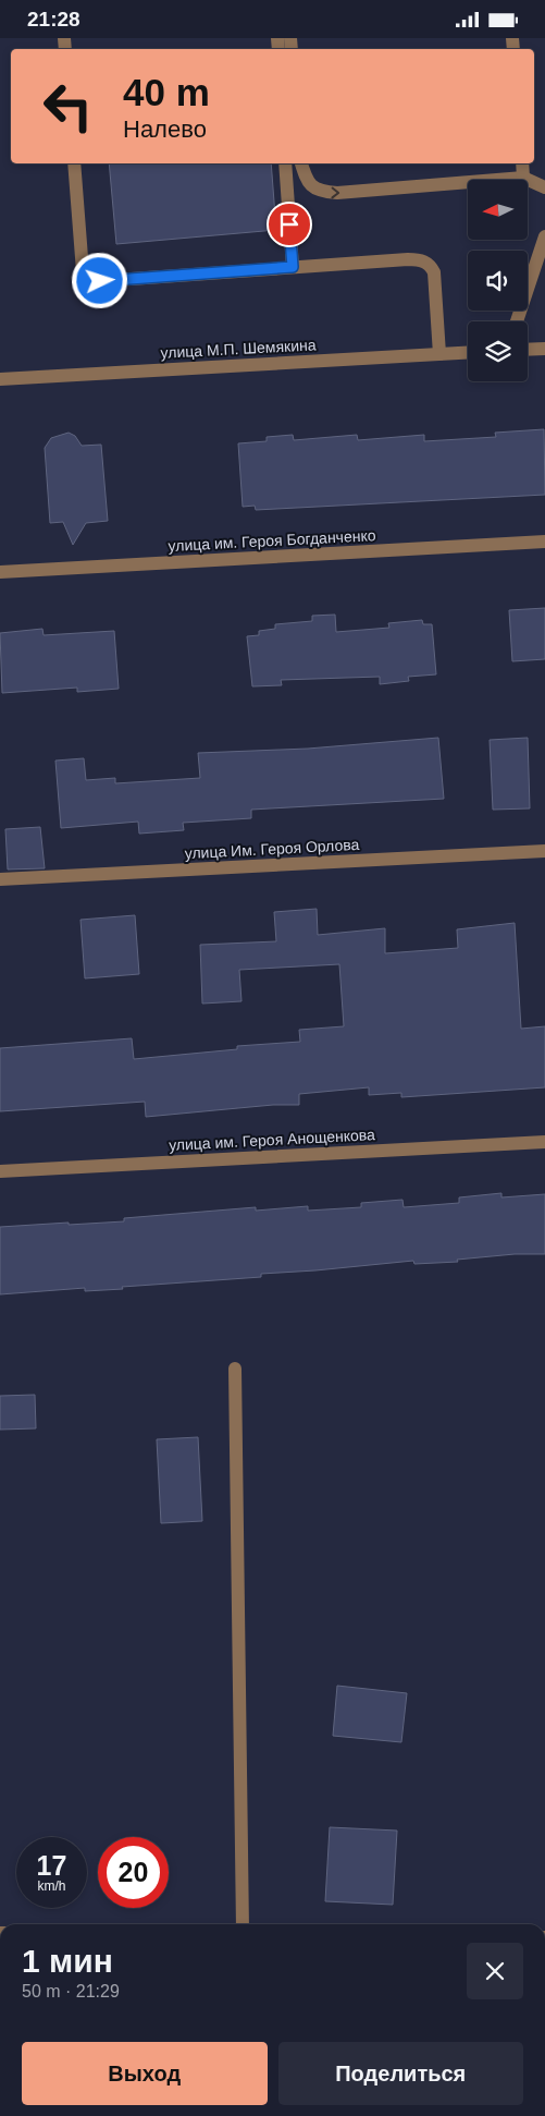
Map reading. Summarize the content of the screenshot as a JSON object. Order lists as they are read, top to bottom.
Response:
{
  "streets": {
    "street": [
      "улица М.П. Шемякина",
      "улица им. Героя Богданченко",
      "улица Им. Героя Орлова",
      "улица им. Героя Анощенкова"
    ]
  },
  "north": "left",
  "page": {
    "status": "21:28",
    "turn": ["40 m", "Налево"],
    "speed": "17 km/h",
    "limit": "20",
    "heading": ["1 мин", "50 m · 21:29"],
    "buttons": ["Выход", "Поделиться"]
  }
}
